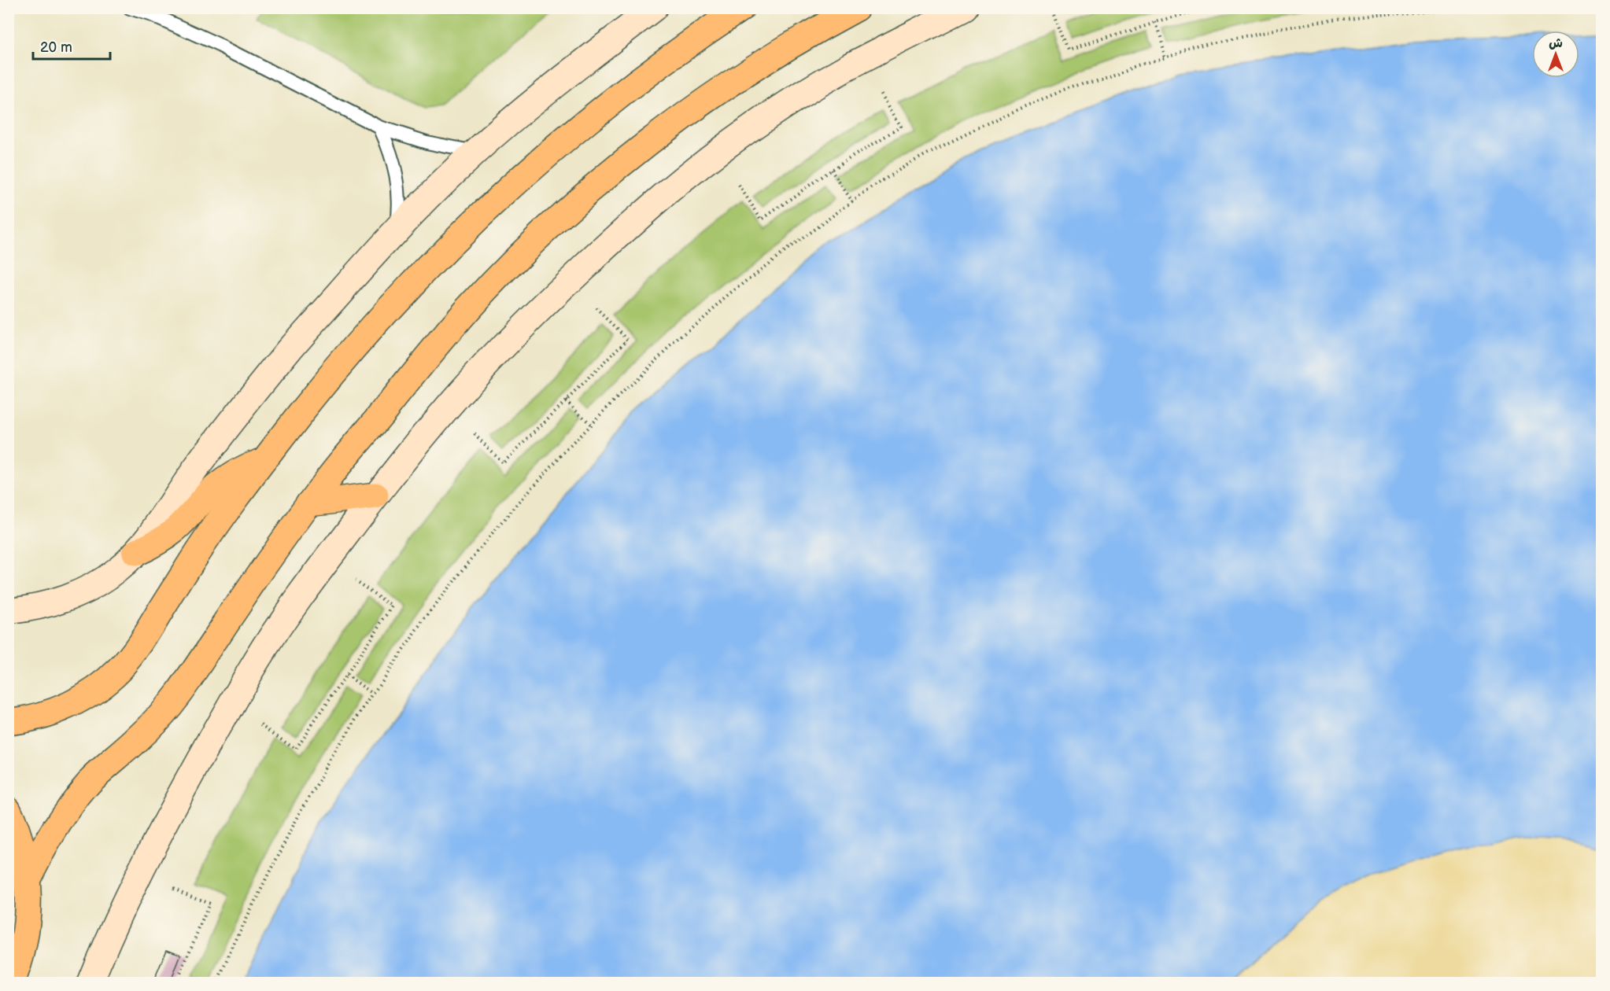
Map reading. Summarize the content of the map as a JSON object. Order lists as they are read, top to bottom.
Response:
{
  "scale_bar": "20 m",
  "north": "top"
}
